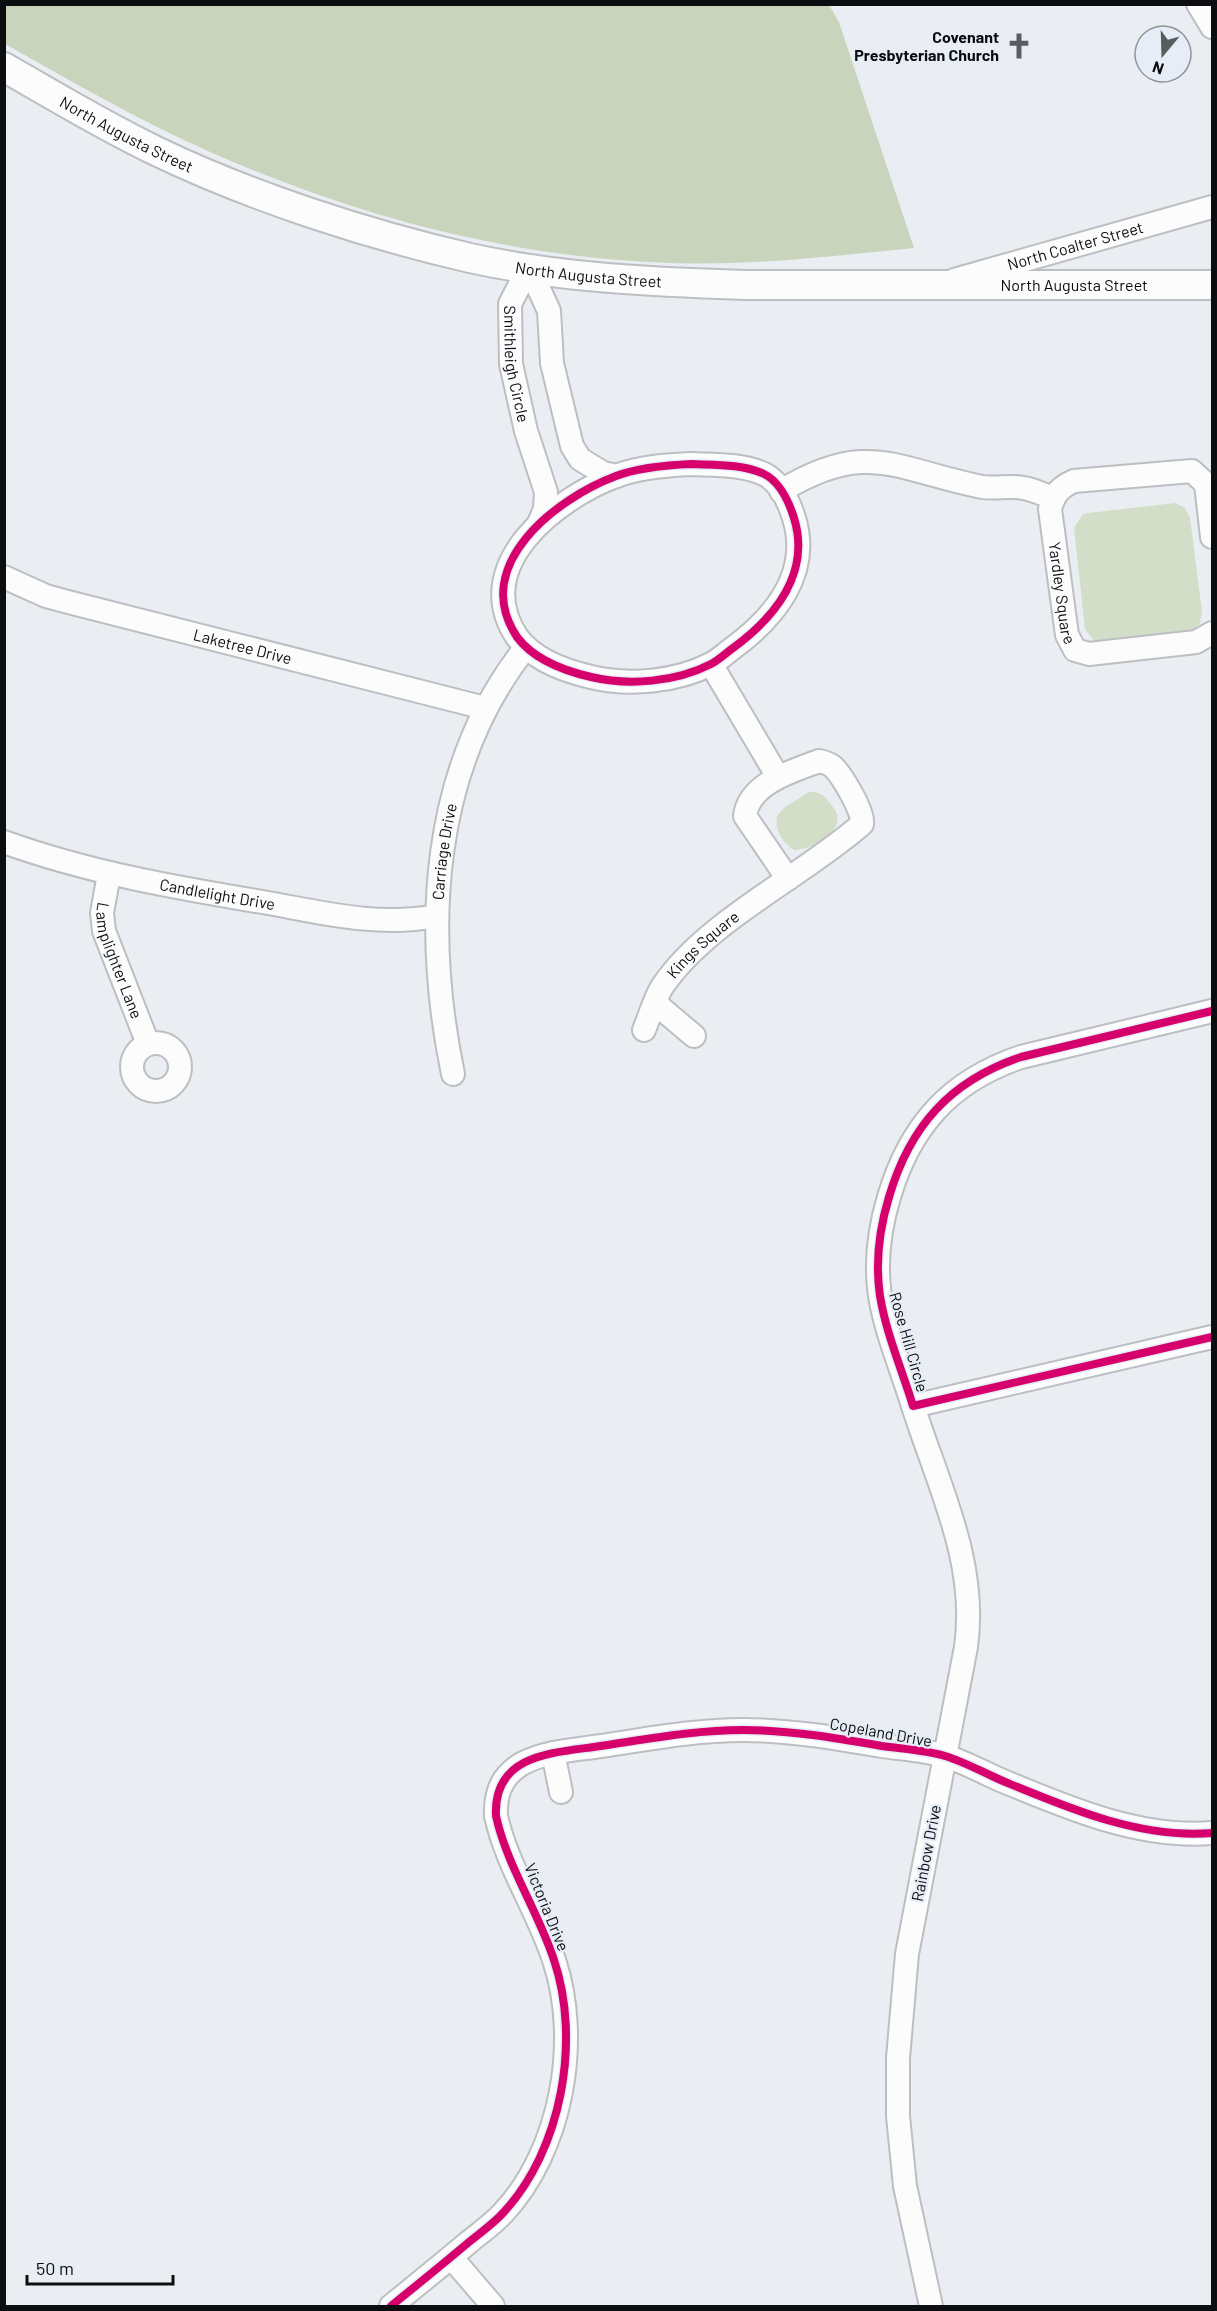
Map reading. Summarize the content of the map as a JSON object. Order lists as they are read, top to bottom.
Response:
{
  "streets": {
    "main road": ["North Augusta Street"],
    "street": [
      "North Coalter Street",
      "Smithleigh Circle",
      "Yardley Square",
      "Laketree Drive",
      "Carriage Drive",
      "Candlelight Drive",
      "Kings Square",
      "Lamplighter Lane",
      "Rose Hill Circle",
      "Copeland Drive",
      "Rainbow Drive",
      "Victoria Drive"
    ]
  },
  "crossings": [
    ["North Augusta Street", "North Coalter Street"],
    ["North Augusta Street", "Smithleigh Circle"],
    ["Smithleigh Circle", "Carriage Drive"],
    ["Laketree Drive", "Carriage Drive"],
    ["Carriage Drive", "Candlelight Drive"],
    ["Candlelight Drive", "Lamplighter Lane"],
    ["Rose Hill Circle", "Rainbow Drive"],
    ["Copeland Drive", "Rainbow Drive"],
    ["Copeland Drive", "Victoria Drive"]
  ],
  "places": {
    "church": ["Covenant Presbyterian Church"]
  },
  "scale_bar": "50 m",
  "north": "bottom"
}
